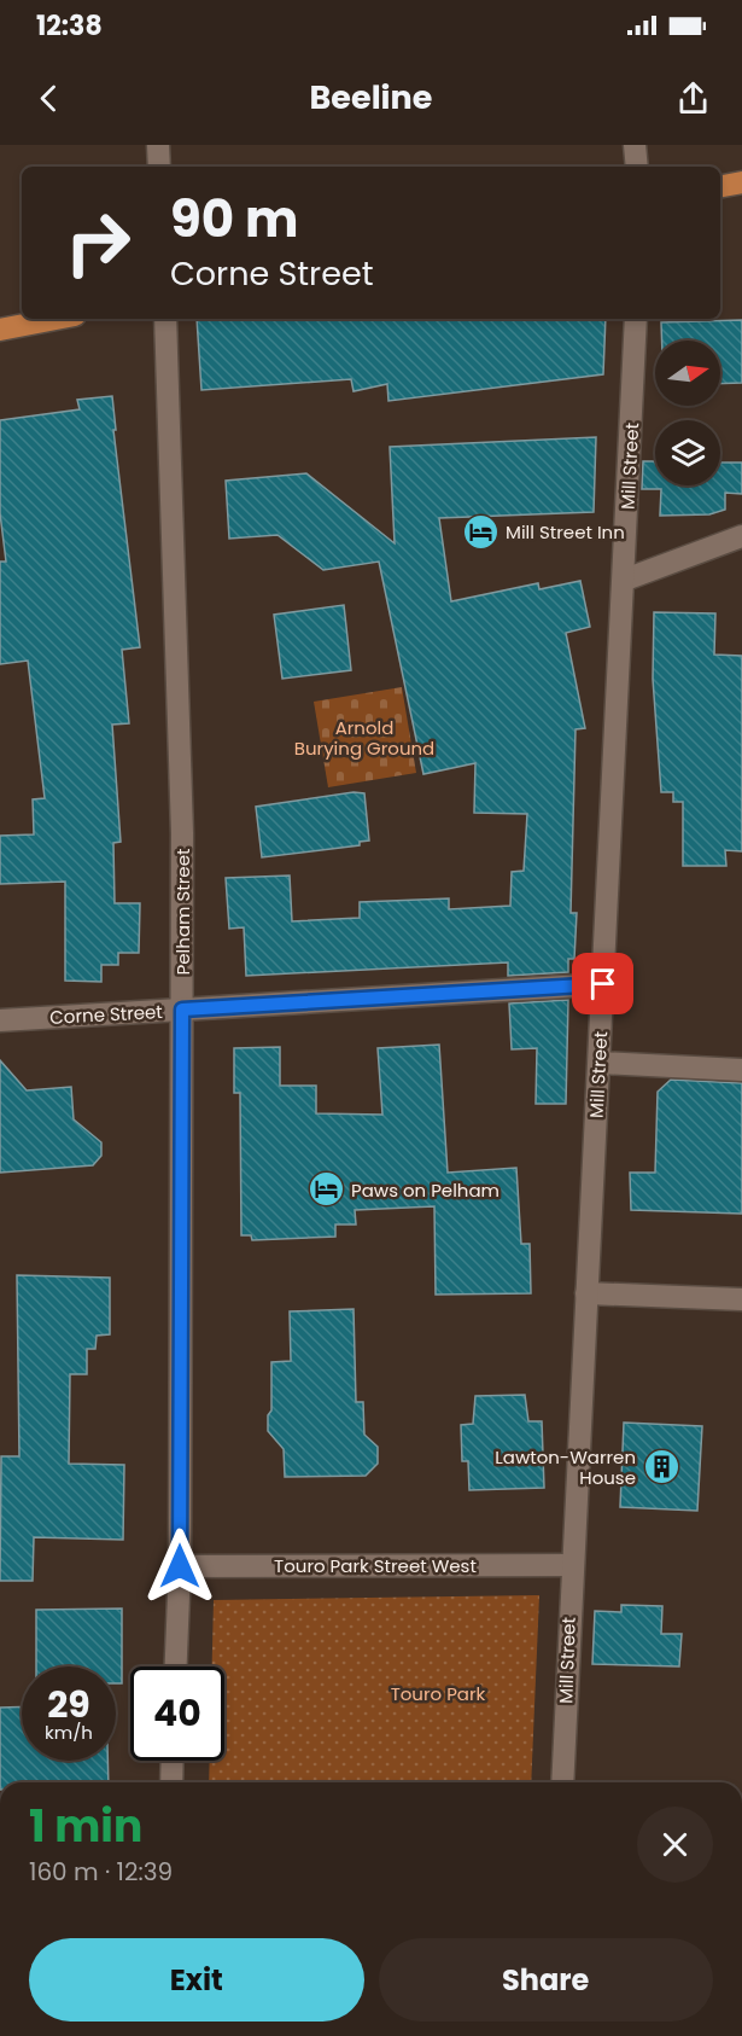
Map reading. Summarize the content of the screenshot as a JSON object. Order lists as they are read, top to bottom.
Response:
{
  "streets": {
    "street": [
      "Mill Street",
      "Pelham Street",
      "Corne Street",
      "Touro Park Street West"
    ]
  },
  "crossings": [
    ["Mill Street", "Corne Street"],
    ["Mill Street", "Touro Park Street West"],
    ["Pelham Street", "Corne Street"],
    ["Pelham Street", "Touro Park Street West"]
  ],
  "parks": ["Arnold Burying Ground", "Touro Park"],
  "places": {
    "hotel": ["Mill Street Inn", "Paws on Pelham"],
    "building": ["Lawton-Warren House"]
  },
  "north": "right",
  "page": {
    "status": "12:38",
    "header": "Beeline",
    "turn": ["90 m", "Corne Street"],
    "speed": "29 km/h",
    "limit": "40",
    "heading": ["1 min", "160 m · 12:39"],
    "buttons": ["Exit", "Share"]
  }
}
